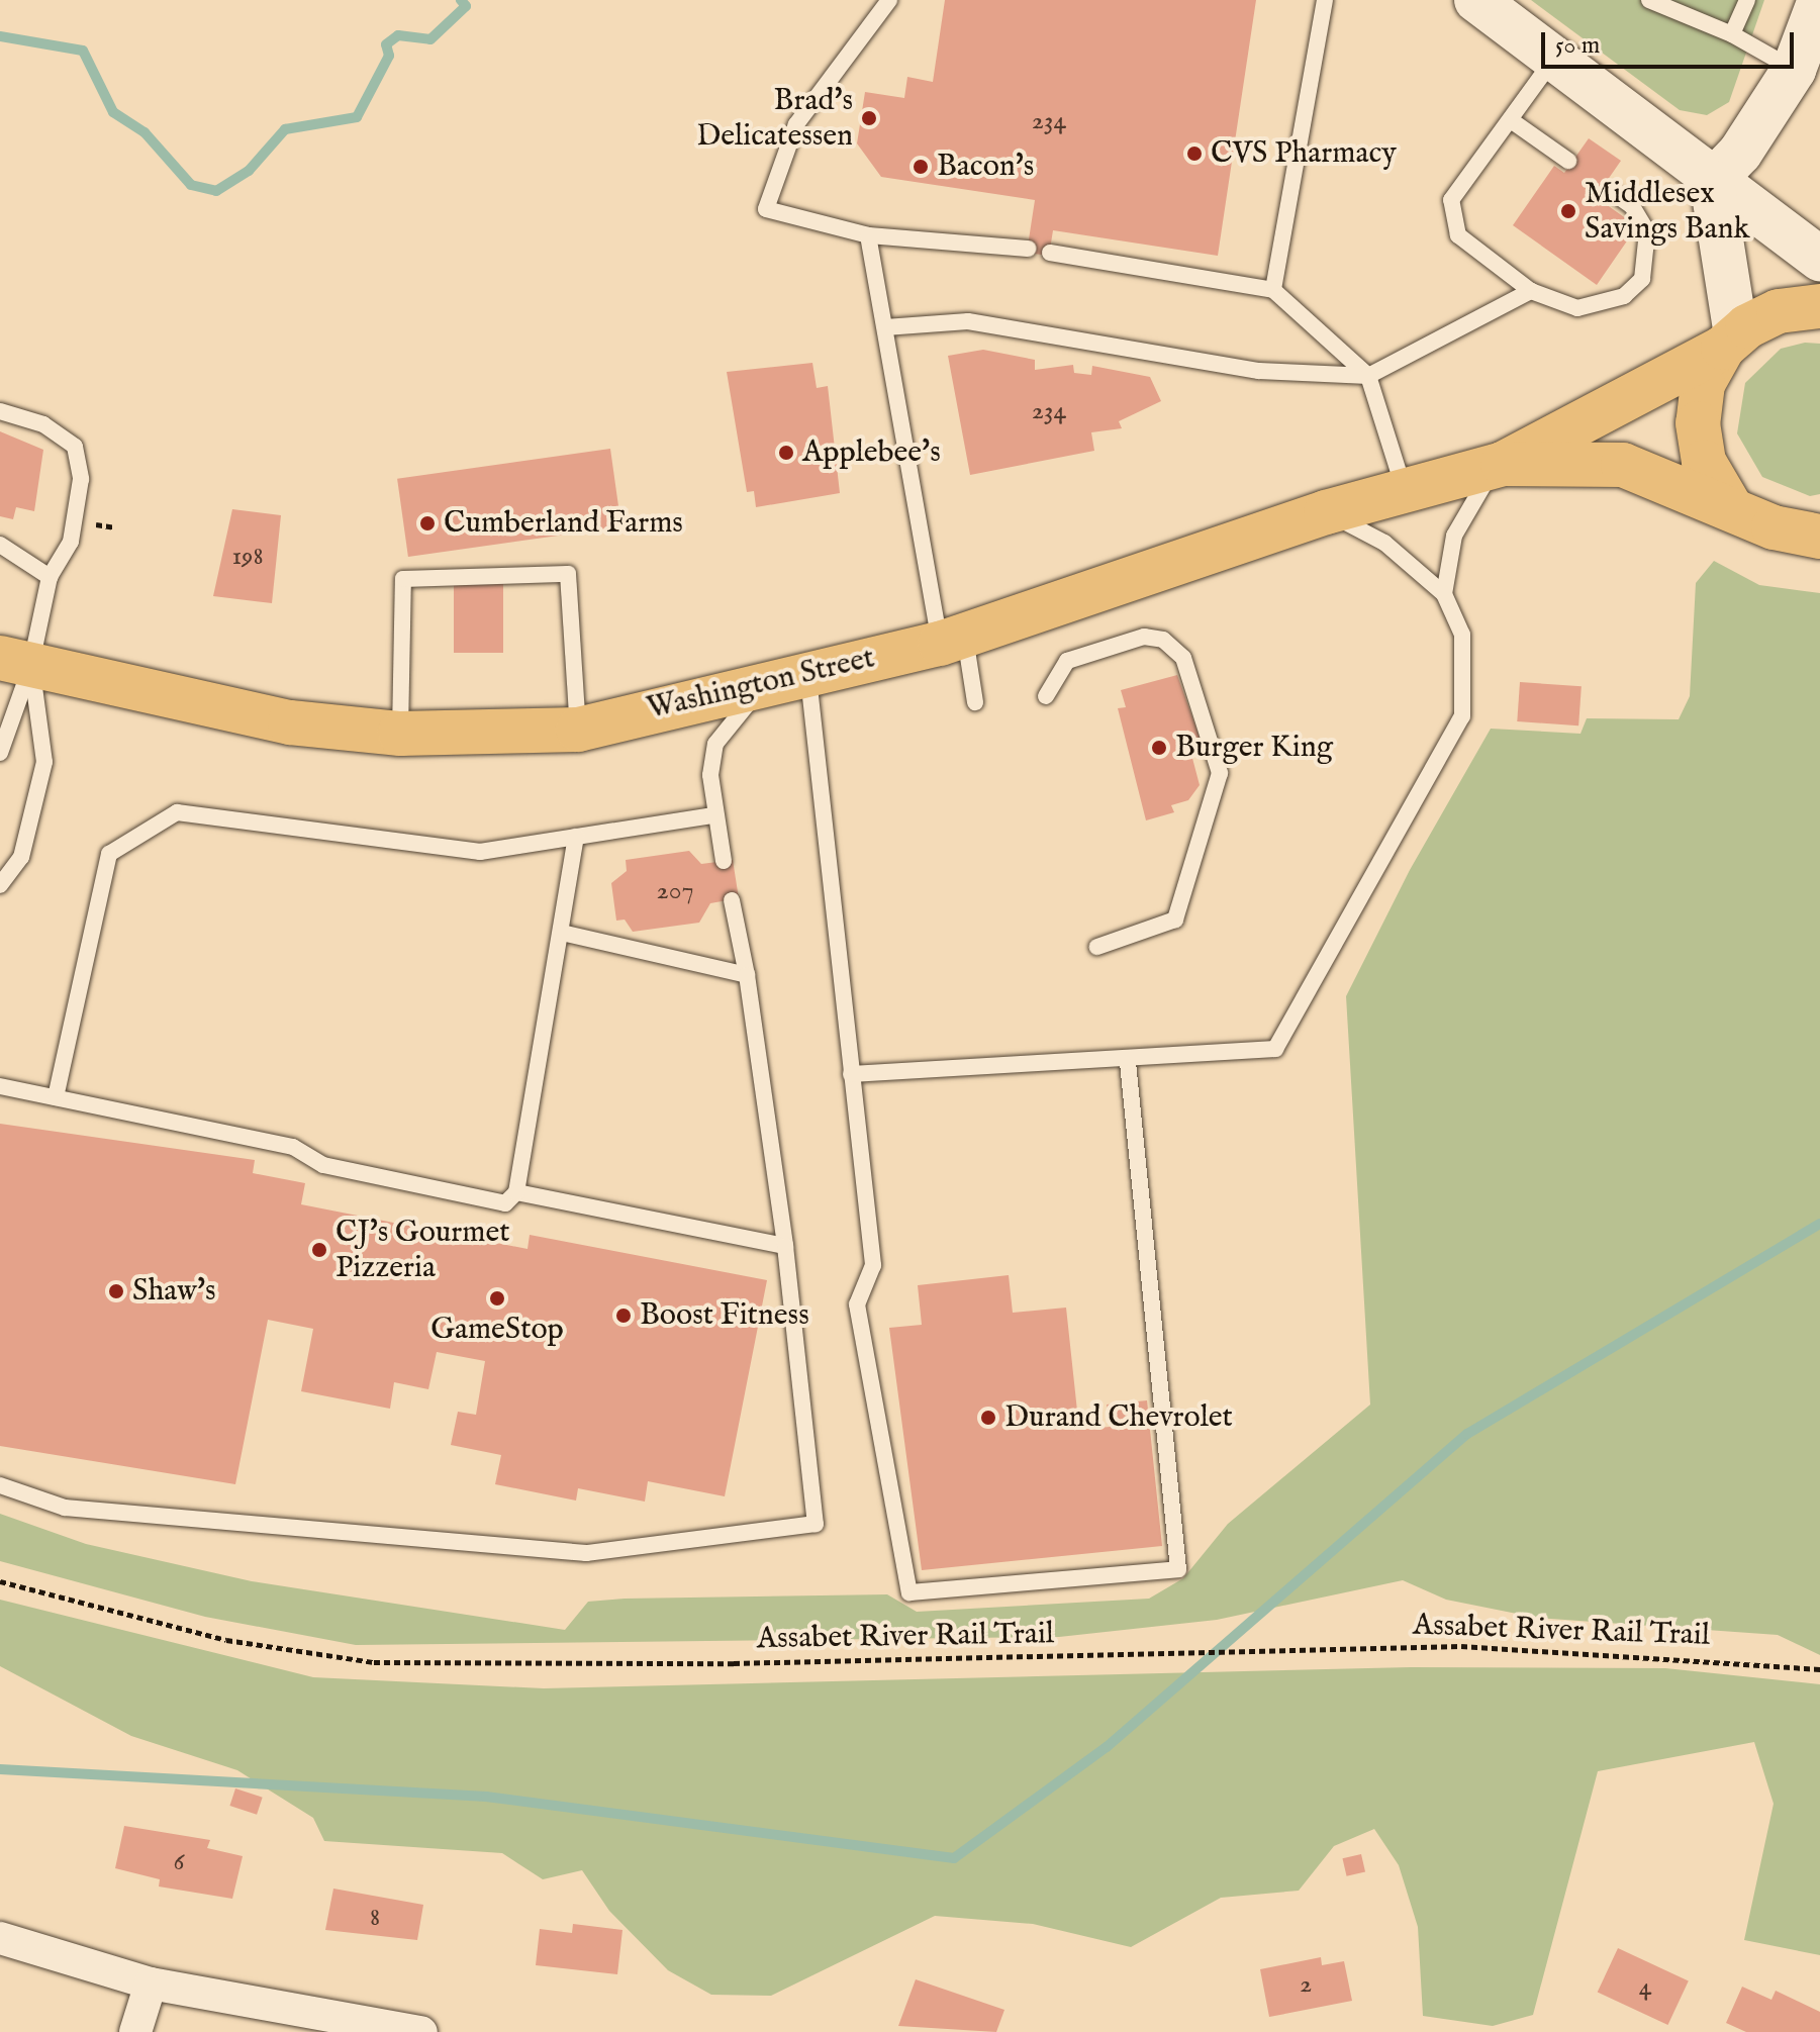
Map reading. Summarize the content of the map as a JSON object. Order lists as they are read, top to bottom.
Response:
{
  "streets": {
    "main road": ["Washington Street"],
    "path": ["Assabet River Rail Trail"]
  },
  "places": [
    "Brad's Delicatessen",
    "CVS Pharmacy",
    "Bacon's",
    "Middlesex Savings Bank",
    "Applebee's",
    "Cumberland Farms",
    "Burger King",
    "CJ's Gourmet Pizzeria",
    "Shaw's",
    "GameStop",
    "Boost Fitness",
    "Durand Chevrolet"
  ],
  "house_numbers": [
    "234",
    "234",
    "198",
    "207",
    "6",
    "8",
    "2",
    "4"
  ],
  "scale_bar": "50 m"
}
